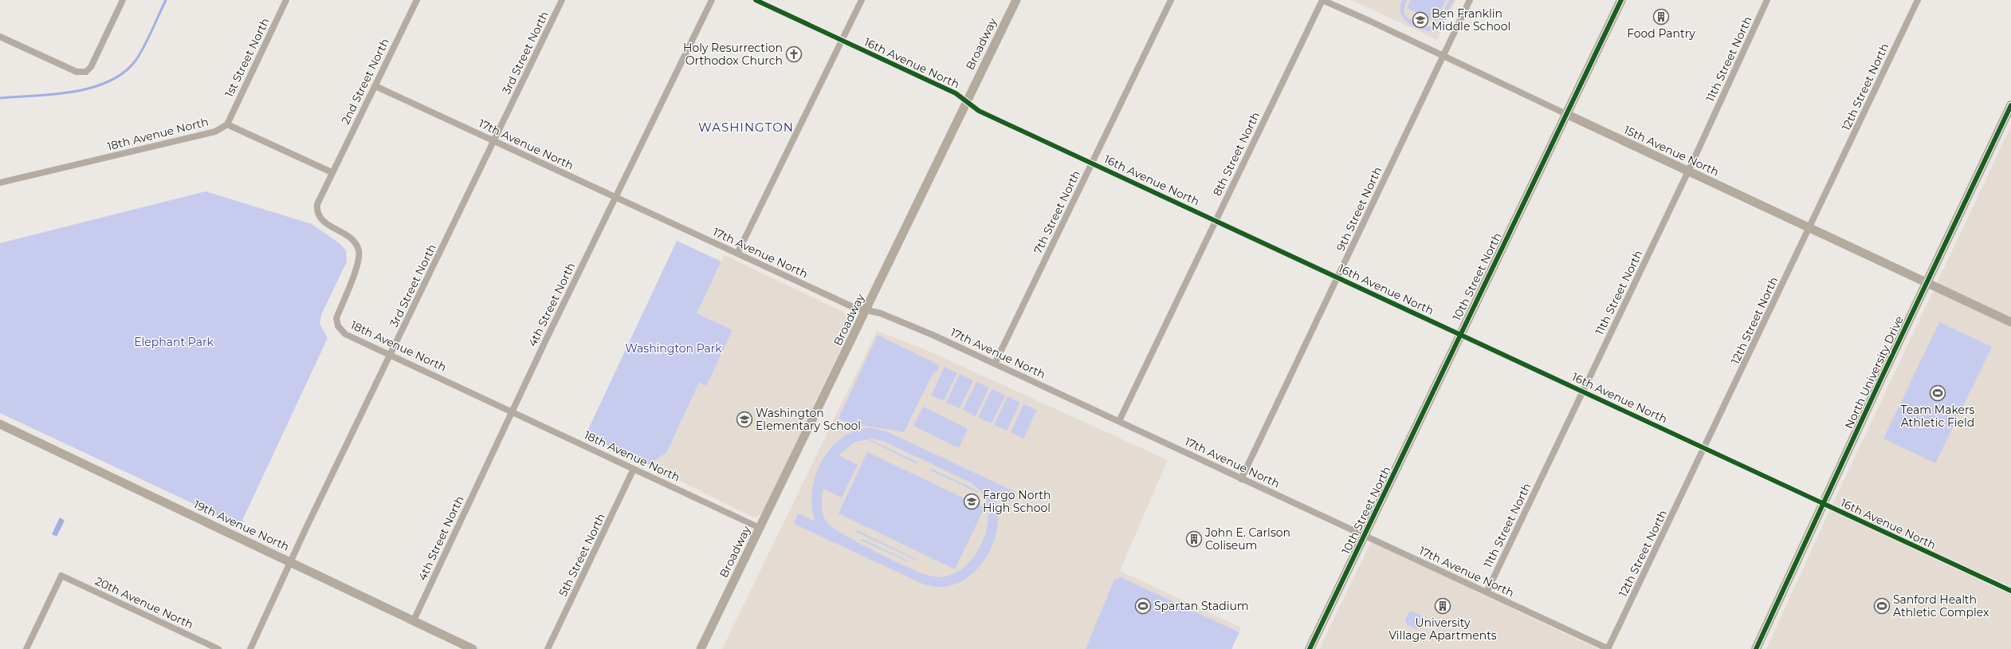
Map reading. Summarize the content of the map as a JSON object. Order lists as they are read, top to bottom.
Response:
{
  "streets": {
    "main road": ["10th Street North", "North University Drive"],
    "street": [
      "Broadway",
      "3rd Street North",
      "1st Street North",
      "11th Street North",
      "16th Avenue North",
      "2nd Street North",
      "12th Street North",
      "18th Avenue North",
      "17th Avenue North",
      "15th Avenue North",
      "8th Street North",
      "9th Street North",
      "7th Street North",
      "4th Street North",
      "19th Avenue North",
      "5th Street North",
      "20th Avenue North"
    ]
  },
  "crossings": [
    ["Broadway", "16th Avenue North"],
    ["Broadway", "18th Avenue North"],
    ["Broadway", "17th Avenue North"],
    ["3rd Street North", "18th Avenue North"],
    ["3rd Street North", "17th Avenue North"],
    ["3rd Street North", "19th Avenue North"],
    ["1st Street North", "18th Avenue North"],
    ["11th Street North", "16th Avenue North"],
    ["11th Street North", "17th Avenue North"],
    ["11th Street North", "15th Avenue North"],
    ["16th Avenue North", "12th Street North"],
    ["16th Avenue North", "8th Street North"],
    ["16th Avenue North", "9th Street North"],
    ["16th Avenue North", "7th Street North"],
    ["16th Avenue North", "10th Street North"],
    ["16th Avenue North", "North University Drive"],
    ["2nd Street North", "18th Avenue North"],
    ["2nd Street North", "17th Avenue North"],
    ["12th Street North", "17th Avenue North"],
    ["12th Street North", "15th Avenue North"],
    ["18th Avenue North", "4th Street North"],
    ["18th Avenue North", "5th Street North"],
    ["17th Avenue North", "8th Street North"],
    ["17th Avenue North", "9th Street North"],
    ["17th Avenue North", "7th Street North"],
    ["17th Avenue North", "10th Street North"],
    ["17th Avenue North", "4th Street North"],
    ["15th Avenue North", "8th Street North"],
    ["15th Avenue North", "9th Street North"],
    ["15th Avenue North", "10th Street North"],
    ["15th Avenue North", "North University Drive"],
    ["4th Street North", "19th Avenue North"]
  ],
  "districts": ["WASHINGTON"],
  "parks": ["Elephant Park", "Washington Park"],
  "places": {
    "building": ["Food Pantry", "John E. Carlson Coliseum", "University Village Apartments"],
    "school or university": ["Ben Franklin Middle School", "Washington Elementary School", "Fargo North High School"],
    "church": ["Holy Resurrection Orthodox Church"],
    "sports": ["Team Makers Athletic Field", "Spartan Stadium", "Sanford Health Athletic Complex"]
  }
}
